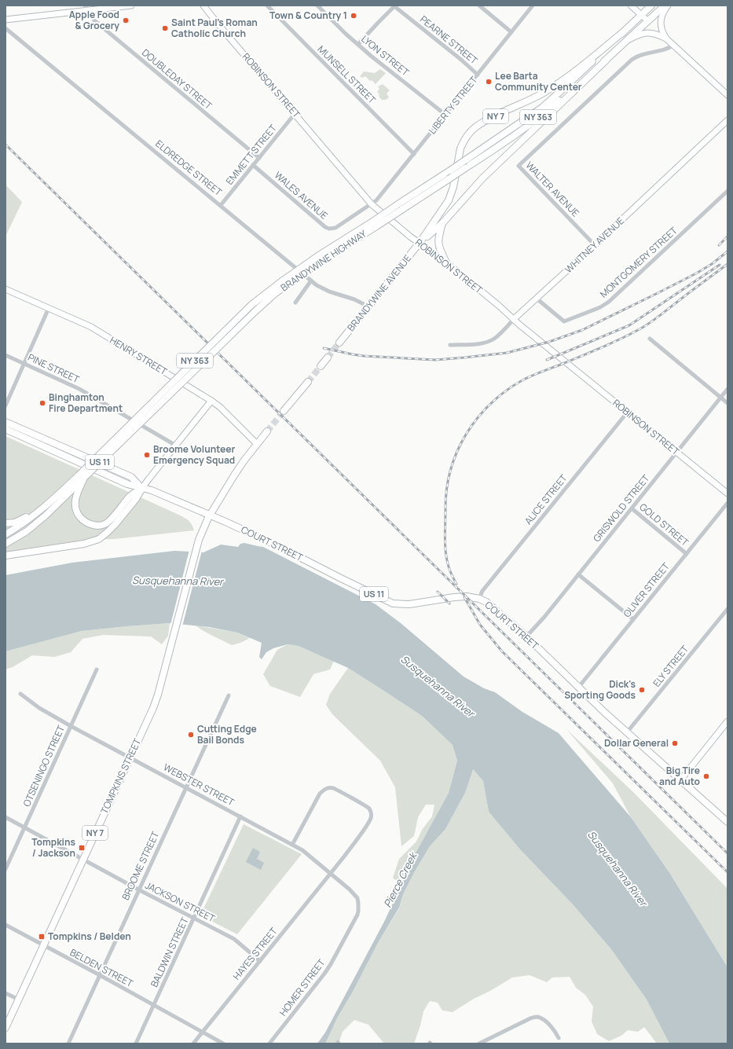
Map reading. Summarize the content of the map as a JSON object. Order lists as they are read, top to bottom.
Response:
{
  "streets": {
    "main road": [
      "NY 7",
      "NY 363",
      "BRANDYWINE HIGHWAY",
      "BRANDYWINE AVENUE",
      "US 11",
      "COURT STREET",
      "TOMPKINS STREET"
    ],
    "street": [
      "PEARNE STREET",
      "LYON STREET",
      "MUNSELL STREET",
      "DOUBLEDAY STREET",
      "ROBINSON STREET",
      "LIBERTY STREET",
      "EMMETT STREET",
      "ELDREDGE STREET",
      "WALTER AVENUE",
      "WALES AVENUE",
      "WHITNEY AVENUE",
      "MONTGOMERY STREET",
      "HENRY STREET",
      "PINE STREET",
      "ALICE STREET",
      "GRISWOLD STREET",
      "GOLD STREET",
      "OLIVER STREET",
      "ELY STREET",
      "OTSENINGO STREET",
      "WEBSTER STREET",
      "BROOME STREET",
      "JACKSON STREET",
      "BALDWIN STREET",
      "HAYES STREET",
      "BELDEN STREET",
      "HOMER STREET"
    ]
  },
  "crossings": [
    ["PEARNE STREET", "LIBERTY STREET"],
    ["LYON STREET", "LIBERTY STREET"],
    ["MUNSELL STREET", "LIBERTY STREET"],
    ["DOUBLEDAY STREET", "EMMETT STREET"],
    ["ROBINSON STREET", "LIBERTY STREET"],
    ["ROBINSON STREET", "NY 7"],
    ["ROBINSON STREET", "EMMETT STREET"],
    ["ROBINSON STREET", "WALES AVENUE"],
    ["ROBINSON STREET", "WHITNEY AVENUE"],
    ["ROBINSON STREET", "BRANDYWINE AVENUE"],
    ["ROBINSON STREET", "ALICE STREET"],
    ["ROBINSON STREET", "GRISWOLD STREET"],
    ["LIBERTY STREET", "WALES AVENUE"],
    ["NY 7", "BRANDYWINE HIGHWAY"],
    ["NY 7", "BRANDYWINE AVENUE"],
    ["NY 7", "HENRY STREET"],
    ["NY 7", "COURT STREET"],
    ["NY 7", "TOMPKINS STREET"],
    ["EMMETT STREET", "ELDREDGE STREET"],
    ["EMMETT STREET", "WALES AVENUE"],
    ["ELDREDGE STREET", "BRANDYWINE AVENUE"],
    ["WALTER AVENUE", "WHITNEY AVENUE"],
    ["WHITNEY AVENUE", "MONTGOMERY STREET"],
    ["ALICE STREET", "COURT STREET"],
    ["GRISWOLD STREET", "GOLD STREET"],
    ["GRISWOLD STREET", "COURT STREET"],
    ["GOLD STREET", "OLIVER STREET"],
    ["COURT STREET", "OLIVER STREET"],
    ["COURT STREET", "ELY STREET"],
    ["COURT STREET", "TOMPKINS STREET"],
    ["OTSENINGO STREET", "WEBSTER STREET"],
    ["OTSENINGO STREET", "JACKSON STREET"],
    ["TOMPKINS STREET", "WEBSTER STREET"],
    ["TOMPKINS STREET", "JACKSON STREET"],
    ["TOMPKINS STREET", "BELDEN STREET"],
    ["WEBSTER STREET", "BROOME STREET"],
    ["WEBSTER STREET", "BALDWIN STREET"],
    ["WEBSTER STREET", "HAYES STREET"],
    ["WEBSTER STREET", "HOMER STREET"],
    ["BROOME STREET", "JACKSON STREET"],
    ["BROOME STREET", "BELDEN STREET"],
    ["JACKSON STREET", "BALDWIN STREET"],
    ["JACKSON STREET", "HAYES STREET"],
    ["BALDWIN STREET", "BELDEN STREET"],
    ["HAYES STREET", "BELDEN STREET"]
  ],
  "water": ["Susquehanna River", "Pierce Creek"],
  "places": {
    "other": [
      "Town & Country 1",
      "Apple Food & Grocery",
      "Saint Paul's Roman Catholic Church",
      "Lee Barta Community Center",
      "Binghamton Fire Department",
      "Broome Volunteer Emergency Squad",
      "Dick's Sporting Goods",
      "Cutting Edge Bail Bonds",
      "Dollar General",
      "Big Tire and Auto"
    ],
    "transit": ["Tompkins / Jackson", "Tompkins / Belden"]
  }
}
